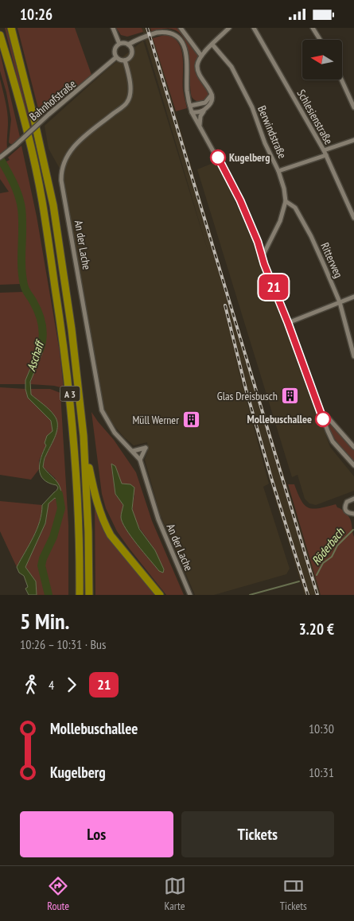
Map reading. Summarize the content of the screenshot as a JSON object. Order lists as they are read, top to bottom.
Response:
{
  "streets": {
    "highway": ["A 3"],
    "street": [
      "Bahnhofstraße",
      "Schlesienstraße",
      "Berwindstraße",
      "An der Lache",
      "Ritterweg"
    ]
  },
  "crossings": [
    ["Bahnhofstraße", "An der Lache"],
    ["Berwindstraße", "Ritterweg"]
  ],
  "water": ["Aschaff", "Röderbach"],
  "places": {
    "other": ["Kugelberg", "Mollebuschallee"],
    "building": ["Glas Dreisbusch", "Müll Werner"]
  },
  "lines": ["bus line 21"],
  "north": "left",
  "page": {
    "status": "10:26",
    "on_map": "21",
    "heading": ["5 Min.", "10:26 – 10:31 · Bus", "3.20 €"],
    "legs": ["4", "21"],
    "list": [
      {
        "name": "Mollebuschallee",
        "value": "10:30"
      },
      {
        "name": "Kugelberg",
        "value": "10:31"
      }
    ],
    "buttons": ["Los", "Tickets"],
    "tabs": ["Route", "Karte", "Tickets"]
  }
}
